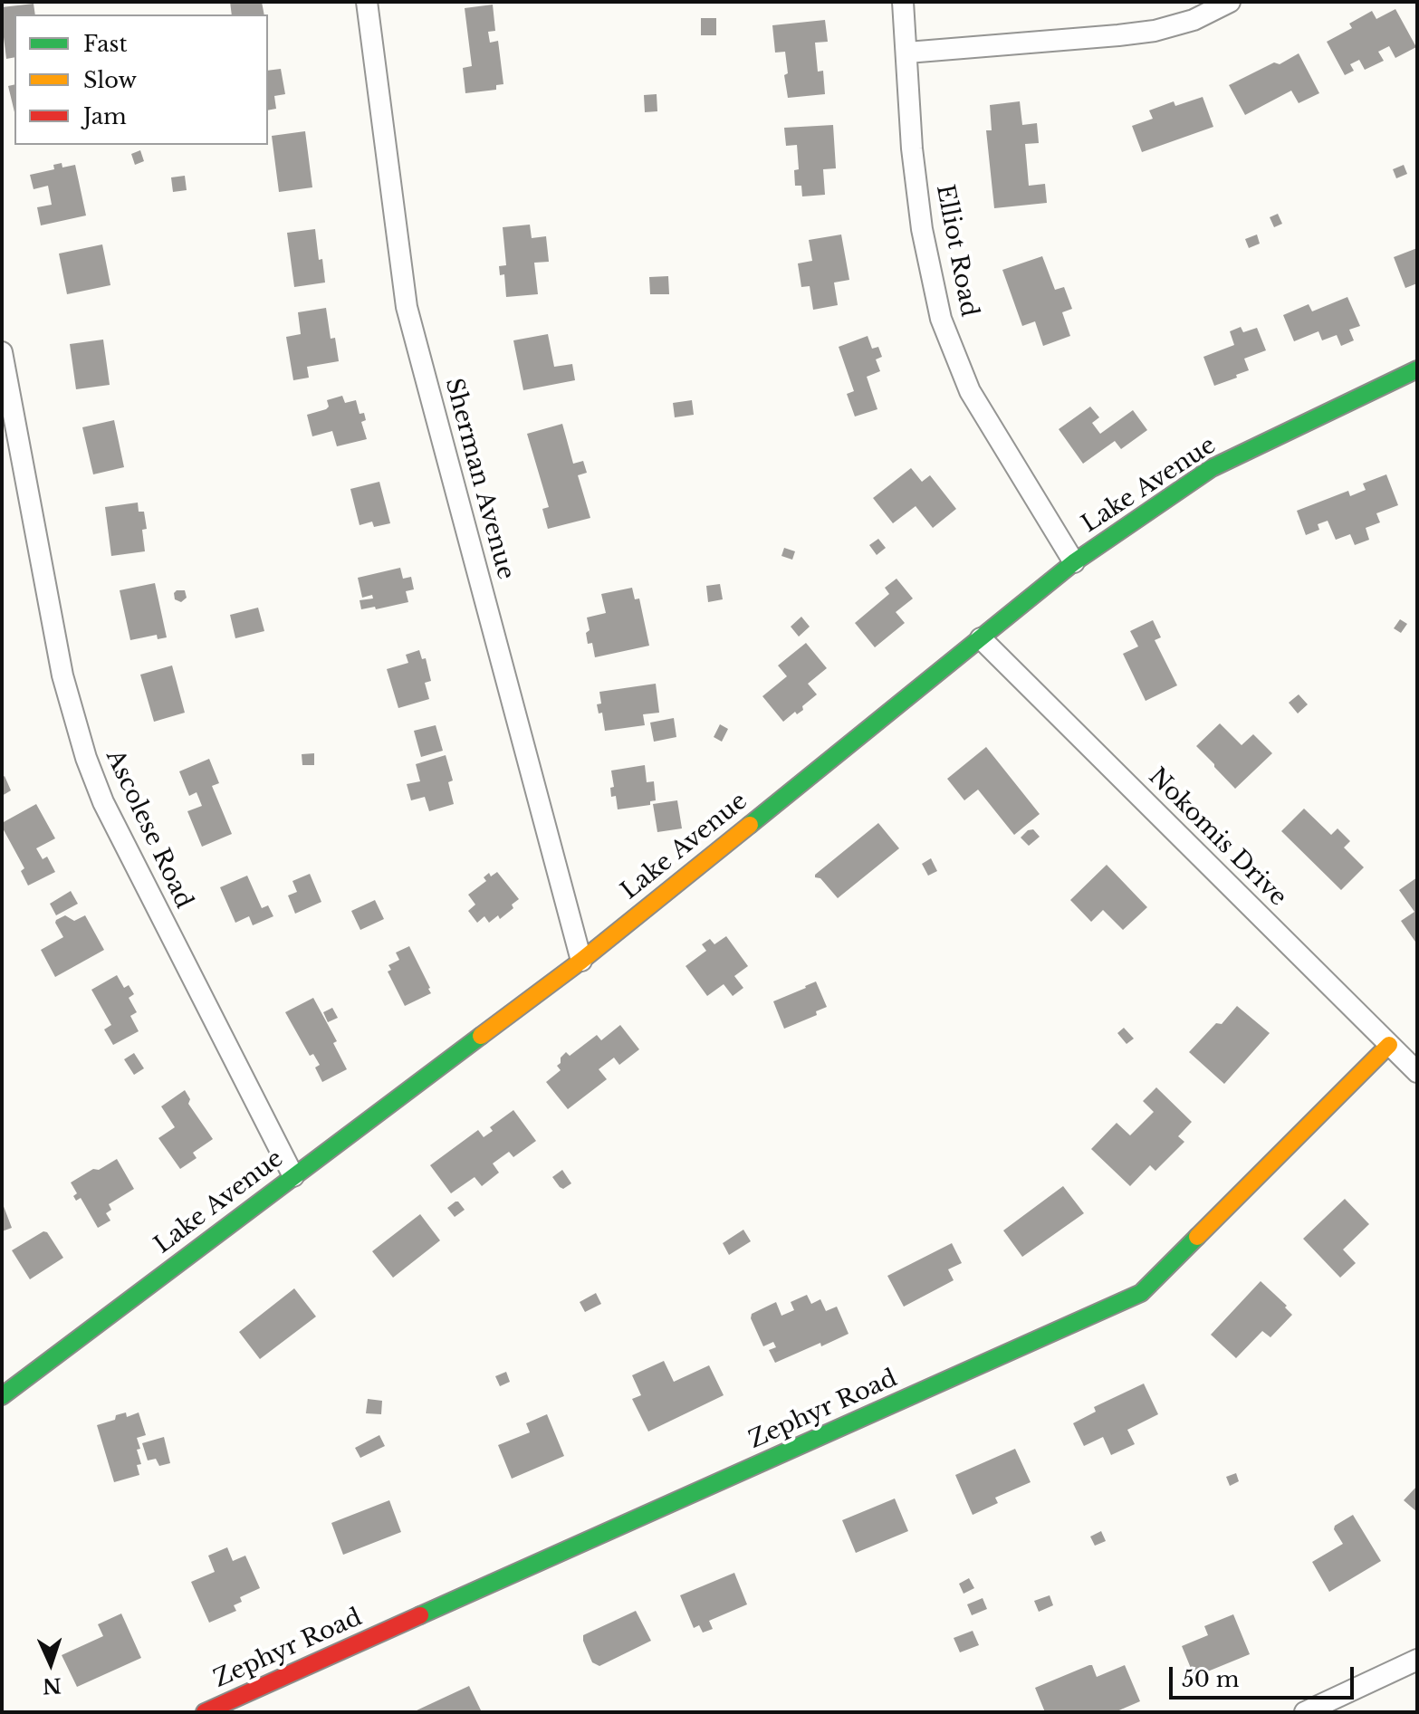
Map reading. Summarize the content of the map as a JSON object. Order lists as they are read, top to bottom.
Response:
{
  "streets": {
    "street": [
      "Elliot Road",
      "Sherman Avenue",
      "Lake Avenue",
      "Ascolese Road",
      "Nokomis Drive",
      "Zephyr Road"
    ]
  },
  "crossings": [
    ["Elliot Road", "Lake Avenue"],
    ["Sherman Avenue", "Lake Avenue"],
    ["Lake Avenue", "Ascolese Road"],
    ["Lake Avenue", "Nokomis Drive"],
    ["Nokomis Drive", "Zephyr Road"]
  ],
  "legend": ["Fast", "Slow", "Jam"],
  "scale_bar": "50 m",
  "north": "bottom"
}
